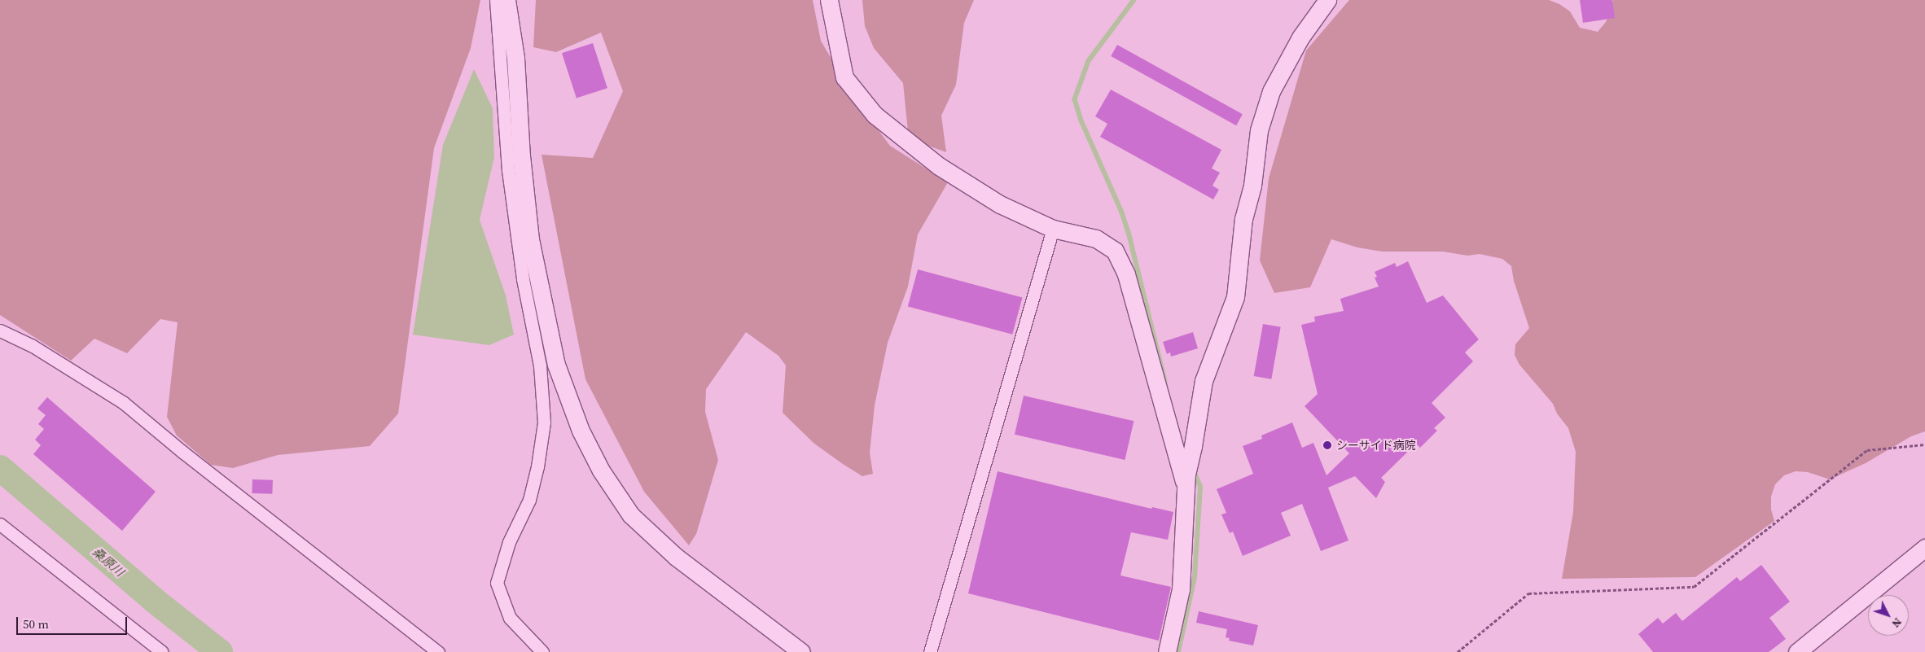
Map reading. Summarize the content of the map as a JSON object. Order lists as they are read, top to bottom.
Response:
{
  "water": ["桑原川"],
  "places": ["シーサイド病院"],
  "scale_bar": "50 m",
  "north": "bottom right"
}
